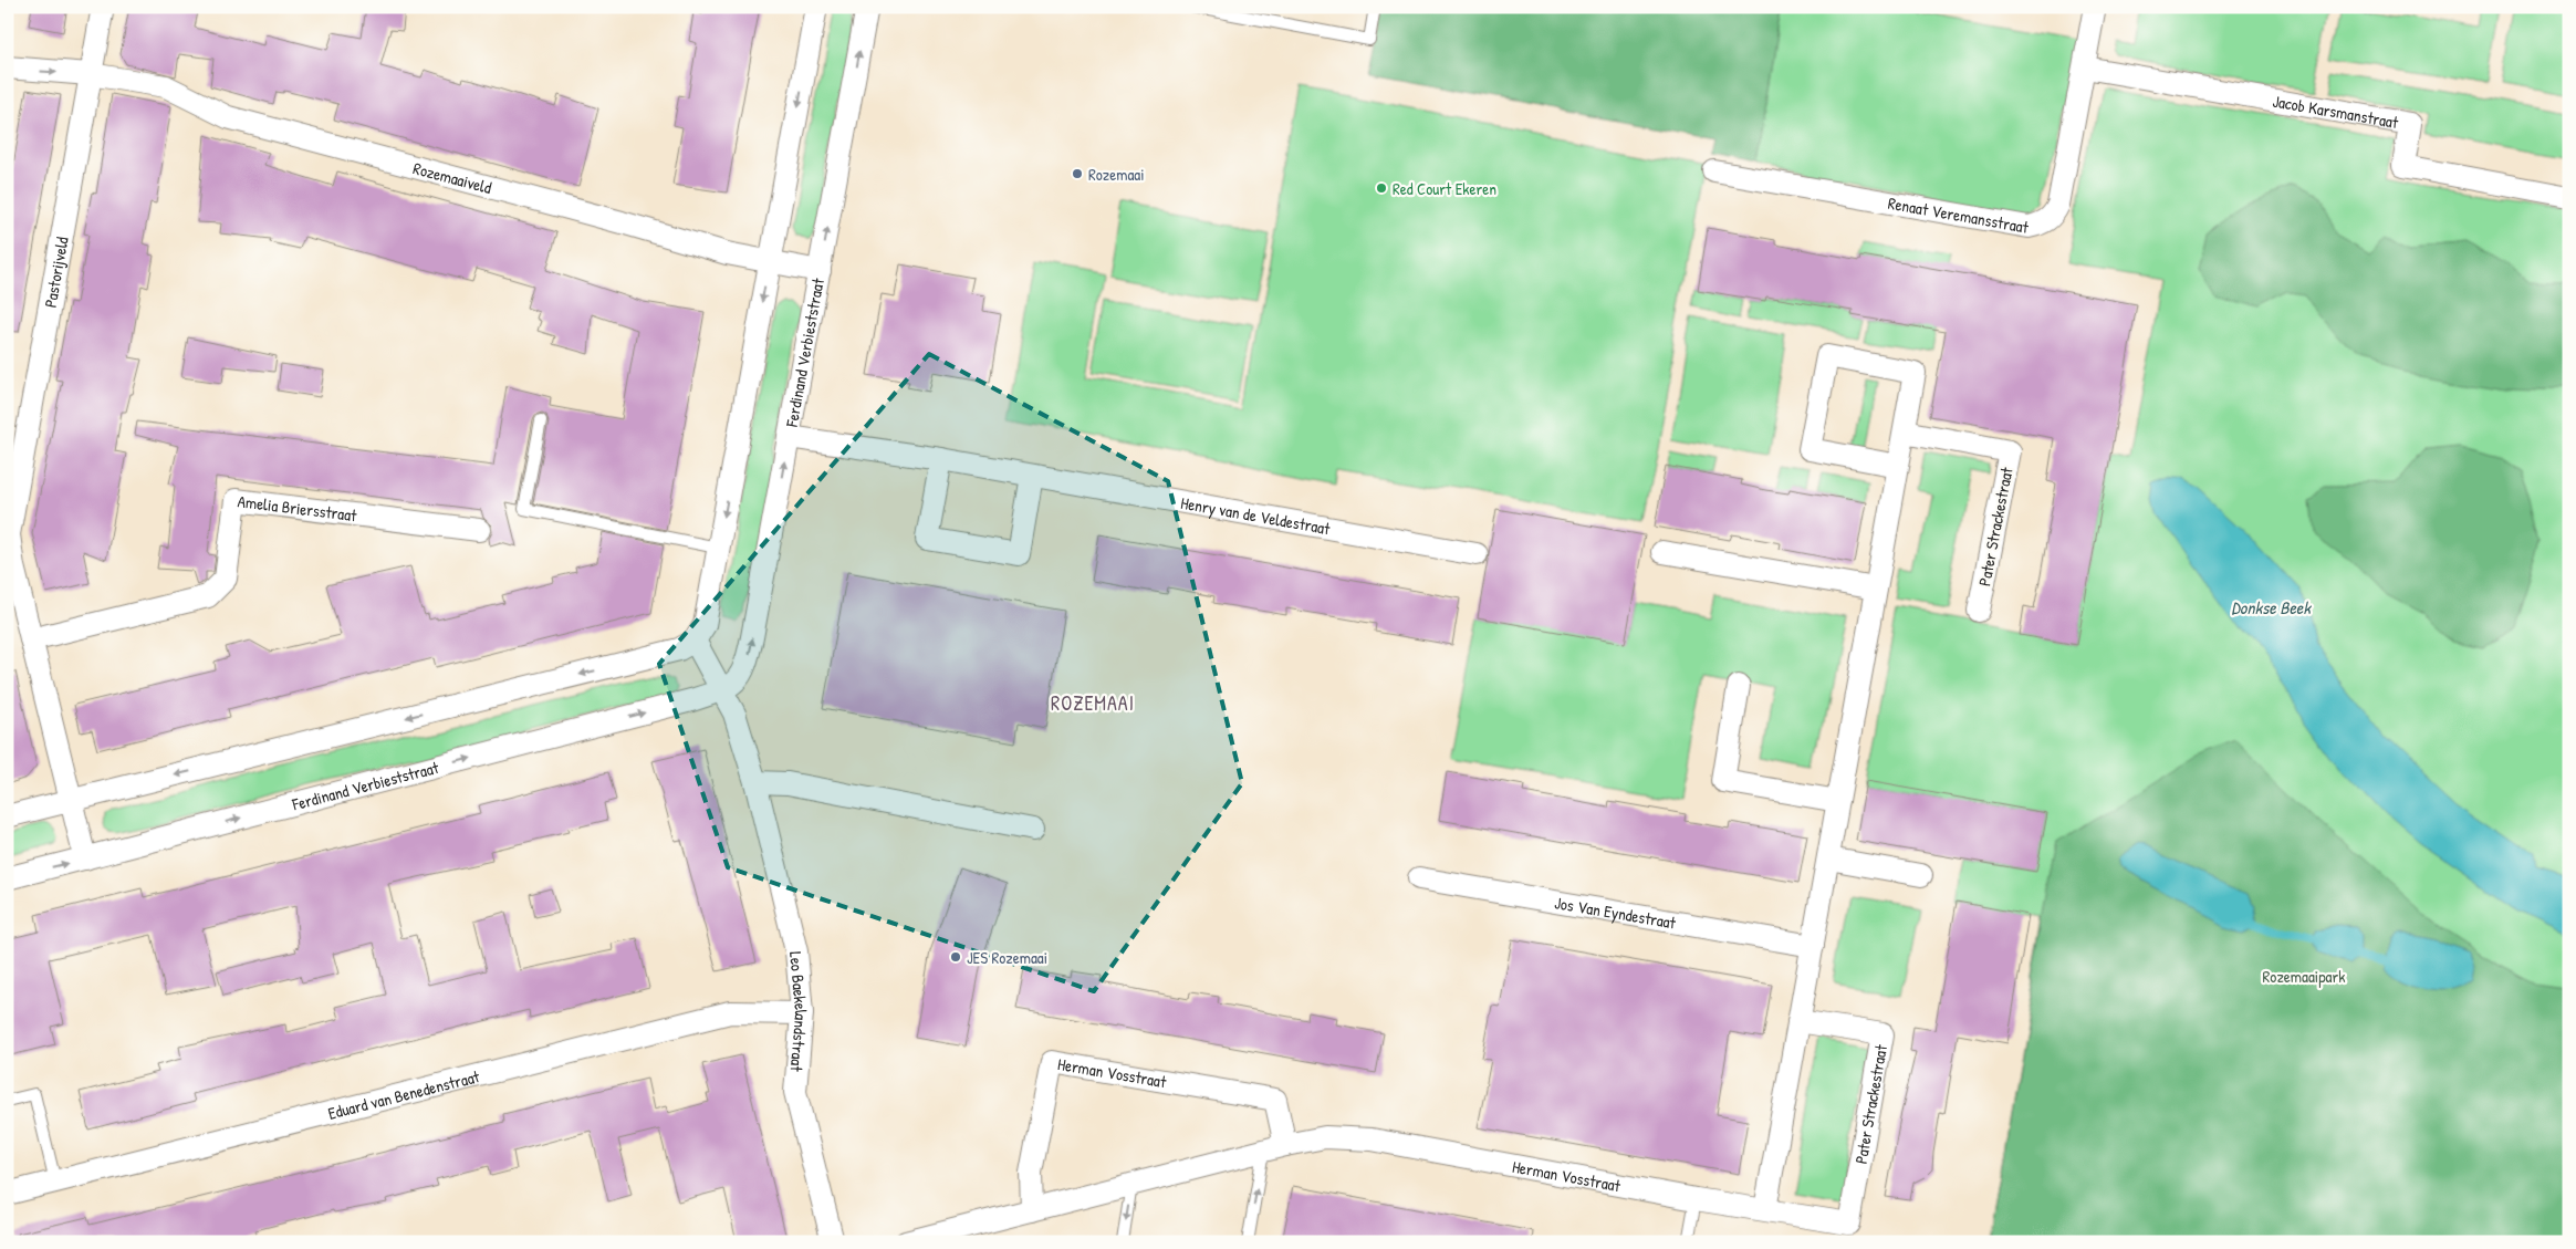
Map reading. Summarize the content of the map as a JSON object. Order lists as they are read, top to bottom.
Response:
{
  "streets": {
    "street": [
      "Jacob Karsmanstraat",
      "Rozemaaiveld",
      "Renaat Veremansstraat",
      "Pastorijveld",
      "Ferdinand Verbieststraat",
      "Amelia Briersstraat",
      "Henry van de Veldestraat",
      "Pater Strackestraat",
      "Jos Van Eyndestraat",
      "Leo Baekelandstraat",
      "Herman Vosstraat",
      "Eduard van Benedenstraat"
    ]
  },
  "crossings": [
    ["Jacob Karsmanstraat", "Renaat Veremansstraat"],
    ["Rozemaaiveld", "Pastorijveld"],
    ["Rozemaaiveld", "Ferdinand Verbieststraat"],
    ["Ferdinand Verbieststraat", "Henry van de Veldestraat"],
    ["Ferdinand Verbieststraat", "Leo Baekelandstraat"],
    ["Pater Strackestraat", "Herman Vosstraat"],
    ["Leo Baekelandstraat", "Eduard van Benedenstraat"]
  ],
  "one_way": ["Ferdinand Verbieststraat"],
  "districts": ["ROZEMAAI"],
  "water": ["Donkse Beek"],
  "parks": ["Rozemaaipark"],
  "places": ["Rozemaai", "Red Court Ekeren", "JES Rozemaai"]
}
